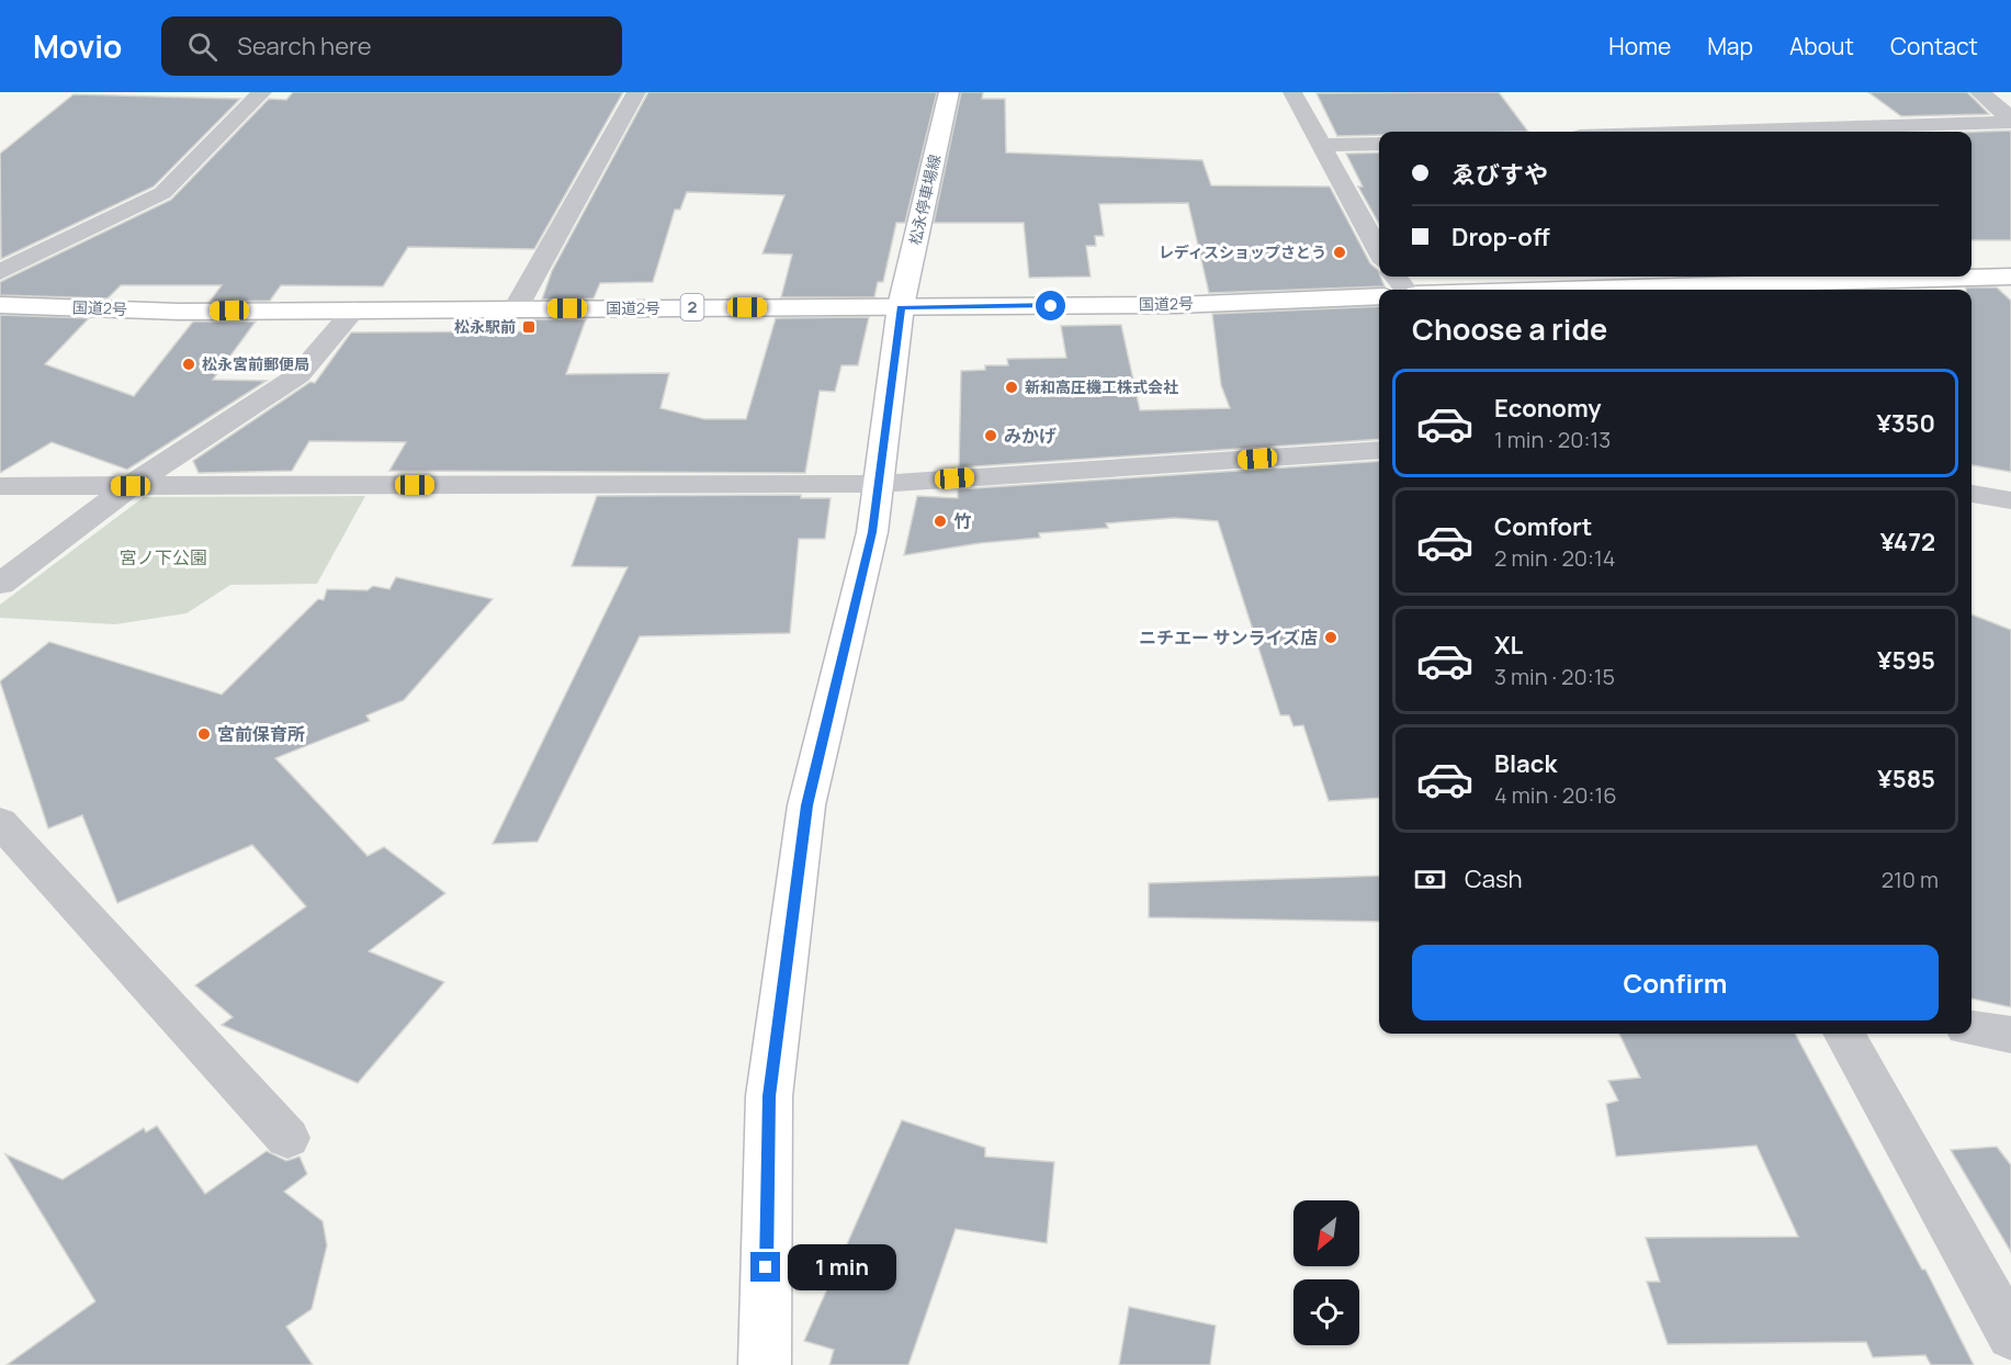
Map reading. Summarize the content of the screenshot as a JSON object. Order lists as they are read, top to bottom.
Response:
{
  "streets": {
    "main road": ["松永停車場線", "国道2号", "2"]
  },
  "crossings": [
    ["松永停車場線", "国道2号"]
  ],
  "parks": ["宮ノ下公園"],
  "places": {
    "other": [
      "レディスショップさとう",
      "松永宮前郵便局",
      "新和高圧機工株式会社",
      "みかげ",
      "竹",
      "ニチエー サンライズ店",
      "宮前保育所"
    ],
    "transit": ["松永駅前"]
  },
  "north": "bottom left",
  "page": {
    "header": "Movio",
    "search": "Search here",
    "nav": [
      "Home",
      "Map",
      "About",
      "Contact"
    ],
    "banner": ["ゑびすや", "Drop-off"],
    "heading": "Choose a ride",
    "list": [
      {
        "name": "Economy",
        "note": "1 min · 20:13",
        "value": "¥350"
      },
      {
        "name": "Comfort",
        "note": "2 min · 20:14",
        "value": "¥472"
      },
      {
        "name": "XL",
        "note": "3 min · 20:15",
        "value": "¥595"
      },
      {
        "name": "Black",
        "note": "4 min · 20:16",
        "value": "¥585"
      }
    ],
    "pay": ["Cash", "210 m"],
    "buttons": "Confirm",
    "bubble": "1 min"
  }
}
